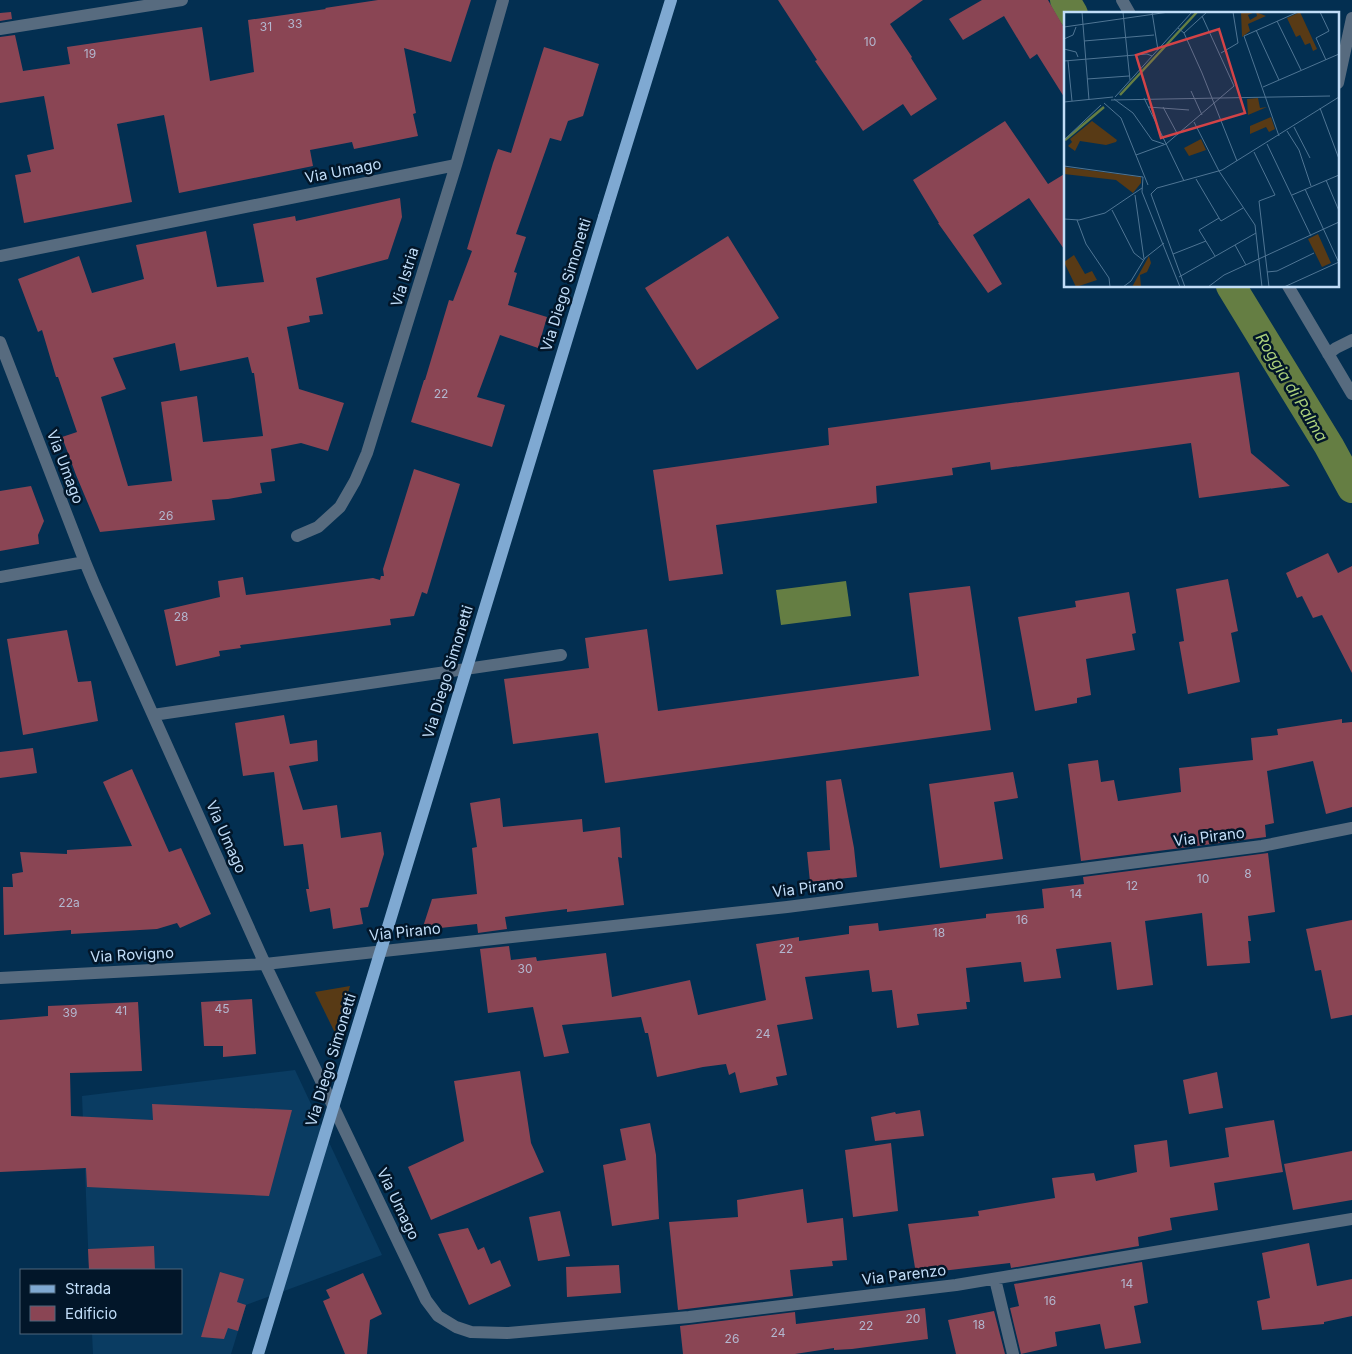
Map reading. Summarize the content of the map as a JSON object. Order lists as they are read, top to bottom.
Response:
{
  "streets": {
    "main road": ["Via Diego Simonetti"],
    "street": [
      "Via Umago",
      "Via Istria",
      "Via Pirano",
      "Via Rovigno",
      "Via Parenzo"
    ]
  },
  "crossings": [
    ["Via Umago", "Via Istria"],
    ["Via Umago", "Via Pirano"],
    ["Via Umago", "Via Rovigno"],
    ["Via Umago", "Via Parenzo"],
    ["Via Pirano", "Via Rovigno"]
  ],
  "water": ["Roggia di Palma"],
  "house_numbers": [
    "33",
    "31",
    "10",
    "19",
    "22",
    "26",
    "28",
    "8",
    "10",
    "12",
    "14",
    "22a",
    "16",
    "18",
    "22",
    "30",
    "45",
    "41",
    "39",
    "24",
    "14",
    "16",
    "20",
    "18",
    "22",
    "24",
    "26"
  ],
  "legend": ["Strada", "Edificio"]
}
